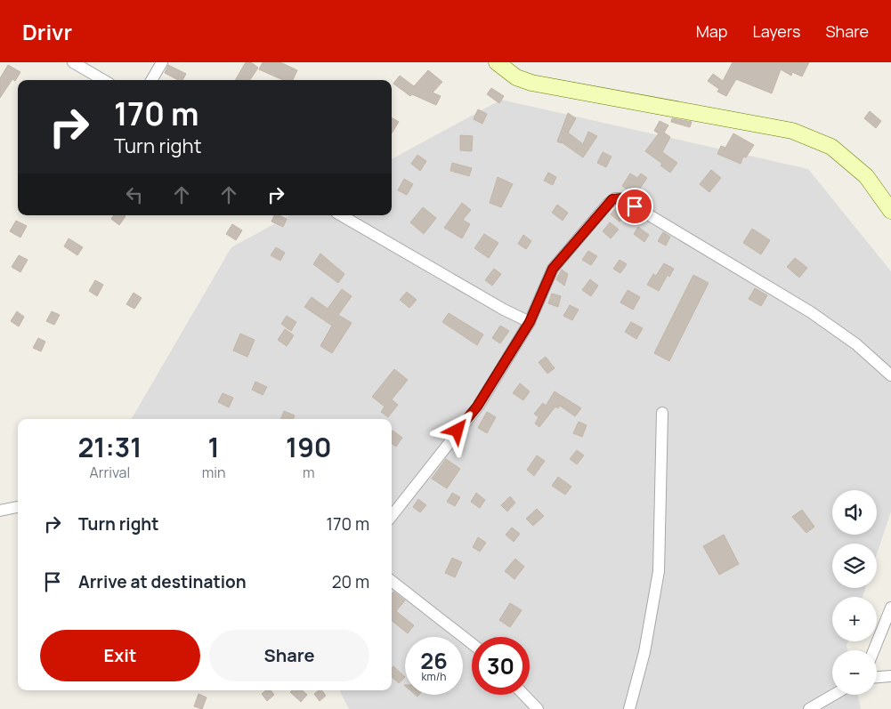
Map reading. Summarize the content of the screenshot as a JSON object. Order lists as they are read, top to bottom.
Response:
{
  "page": {
    "header": "Drivr",
    "nav": ["Map", "Layers", "Share"],
    "turn": ["170 m", "Turn right"],
    "eta": [
      "21:31",
      "Arrival",
      "1",
      "min",
      "190",
      "m"
    ],
    "map_buttons": ["+", "−"],
    "list": [
      {
        "name": "Turn right",
        "value": "170 m"
      },
      {
        "name": "Arrive at destination",
        "value": "20 m"
      }
    ],
    "buttons": ["Exit", "Share"],
    "speed": "26 km/h",
    "limit": "30"
  }
}
